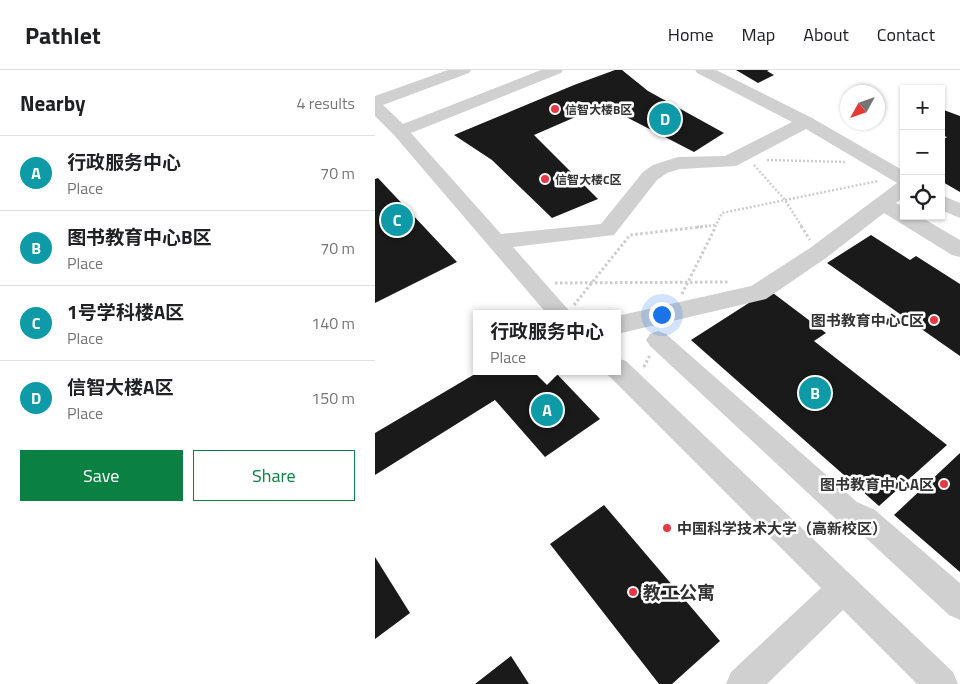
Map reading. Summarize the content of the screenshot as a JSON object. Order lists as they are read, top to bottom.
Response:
{
  "places": [
    "信智大楼B区",
    "信智大楼C区",
    "图书教育中心C区",
    "图书教育中心A区",
    "中国科学技术大学（高新校区）",
    "教工公寓"
  ],
  "north": "bottom left",
  "page": {
    "header": "Pathlet",
    "nav": [
      "Home",
      "Map",
      "About",
      "Contact"
    ],
    "heading": ["Nearby", "4 results"],
    "map_buttons": ["+", "−"],
    "pins": [
      "D",
      "C",
      "B",
      "A"
    ],
    "list": [
      {
        "mark": "A",
        "name": "行政服务中心",
        "note": "Place",
        "value": "70 m"
      },
      {
        "mark": "B",
        "name": "图书教育中心B区",
        "note": "Place",
        "value": "70 m"
      },
      {
        "mark": "C",
        "name": "1号学科楼A区",
        "note": "Place",
        "value": "140 m"
      },
      {
        "mark": "D",
        "name": "信智大楼A区",
        "note": "Place",
        "value": "150 m"
      }
    ],
    "popup": ["行政服务中心", "Place"],
    "buttons": ["Save", "Share"]
  }
}
